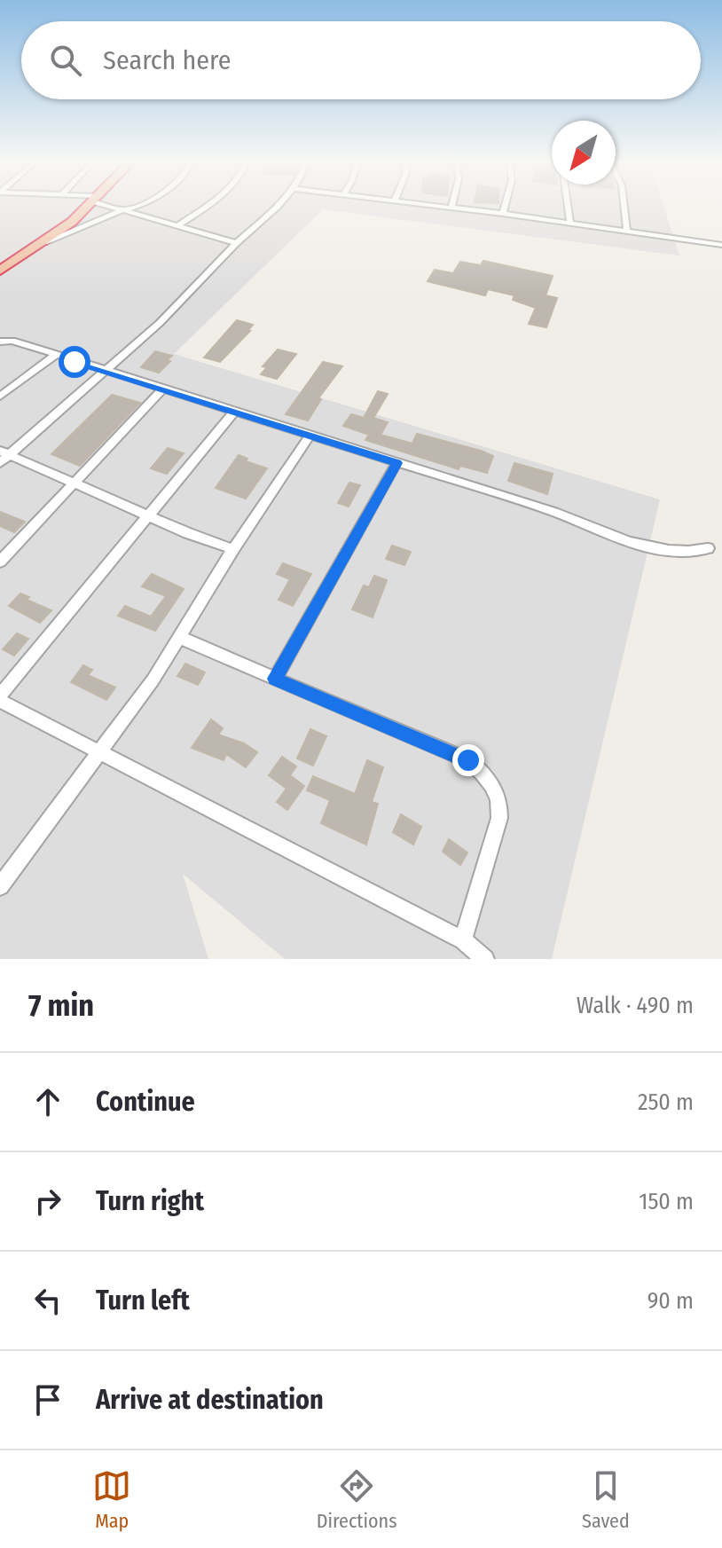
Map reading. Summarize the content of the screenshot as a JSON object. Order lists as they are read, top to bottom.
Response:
{
  "north": "bottom left",
  "page": {
    "search": "Search here",
    "heading": ["7 min", "Walk · 490 m"],
    "list": [
      ["Continue", "250 m"],
      ["Turn right", "150 m"],
      ["Turn left", "90 m"],
      "Arrive at destination"
    ],
    "nav": ["Map", "Directions", "Saved"]
  }
}
